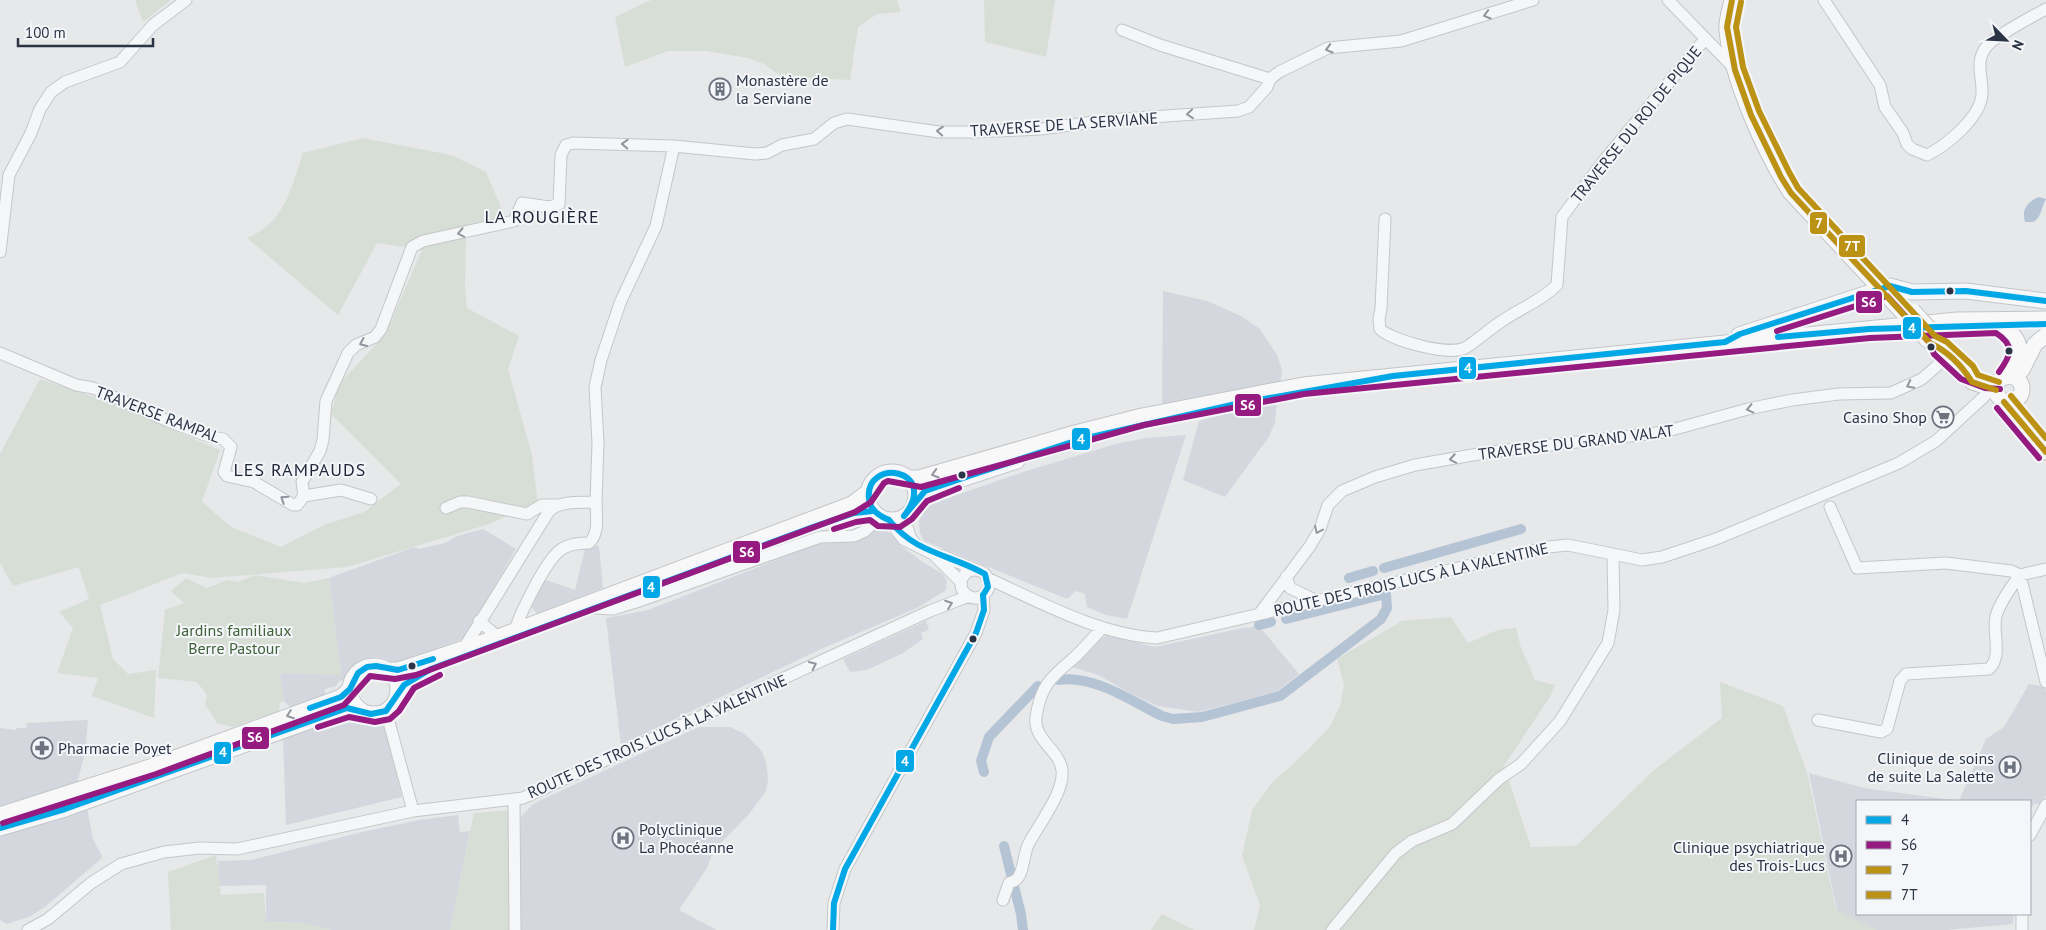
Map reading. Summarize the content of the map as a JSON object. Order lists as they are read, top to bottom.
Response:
{
  "streets": {
    "street": [
      "TRAVERSE DE LA SERVIANE",
      "TRAVERSE DU ROI DE PIQUE",
      "TRAVERSE RAMPAL",
      "TRAVERSE DU GRAND VALAT",
      "ROUTE DES TROIS LUCS À LA VALENTINE"
    ]
  },
  "crossings": [
    ["TRAVERSE DU GRAND VALAT", "ROUTE DES TROIS LUCS À LA VALENTINE"]
  ],
  "one_way": ["TRAVERSE DE LA SERVIANE", "TRAVERSE RAMPAL", "TRAVERSE DU GRAND VALAT"],
  "districts": ["LA ROUGIÈRE", "LES RAMPAUDS"],
  "parks": ["Jardins familiaux Berre Pastour"],
  "places": {
    "building": ["Monastère de la Serviane"],
    "supermarket": ["Casino Shop"],
    "pharmacy": ["Pharmacie Poyet"],
    "hospital": ["Clinique de soins de suite La Salette", "Polyclinique La Phocéanne", "Clinique psychiatrique des Trois-Lucs"]
  },
  "lines": [
    "transit line 7",
    "transit line 7T",
    "transit line 4",
    "transit line S6"
  ],
  "legend": [
    "4",
    "S6",
    "7",
    "7T"
  ],
  "scale_bar": "100 m",
  "north": "bottom right"
}
